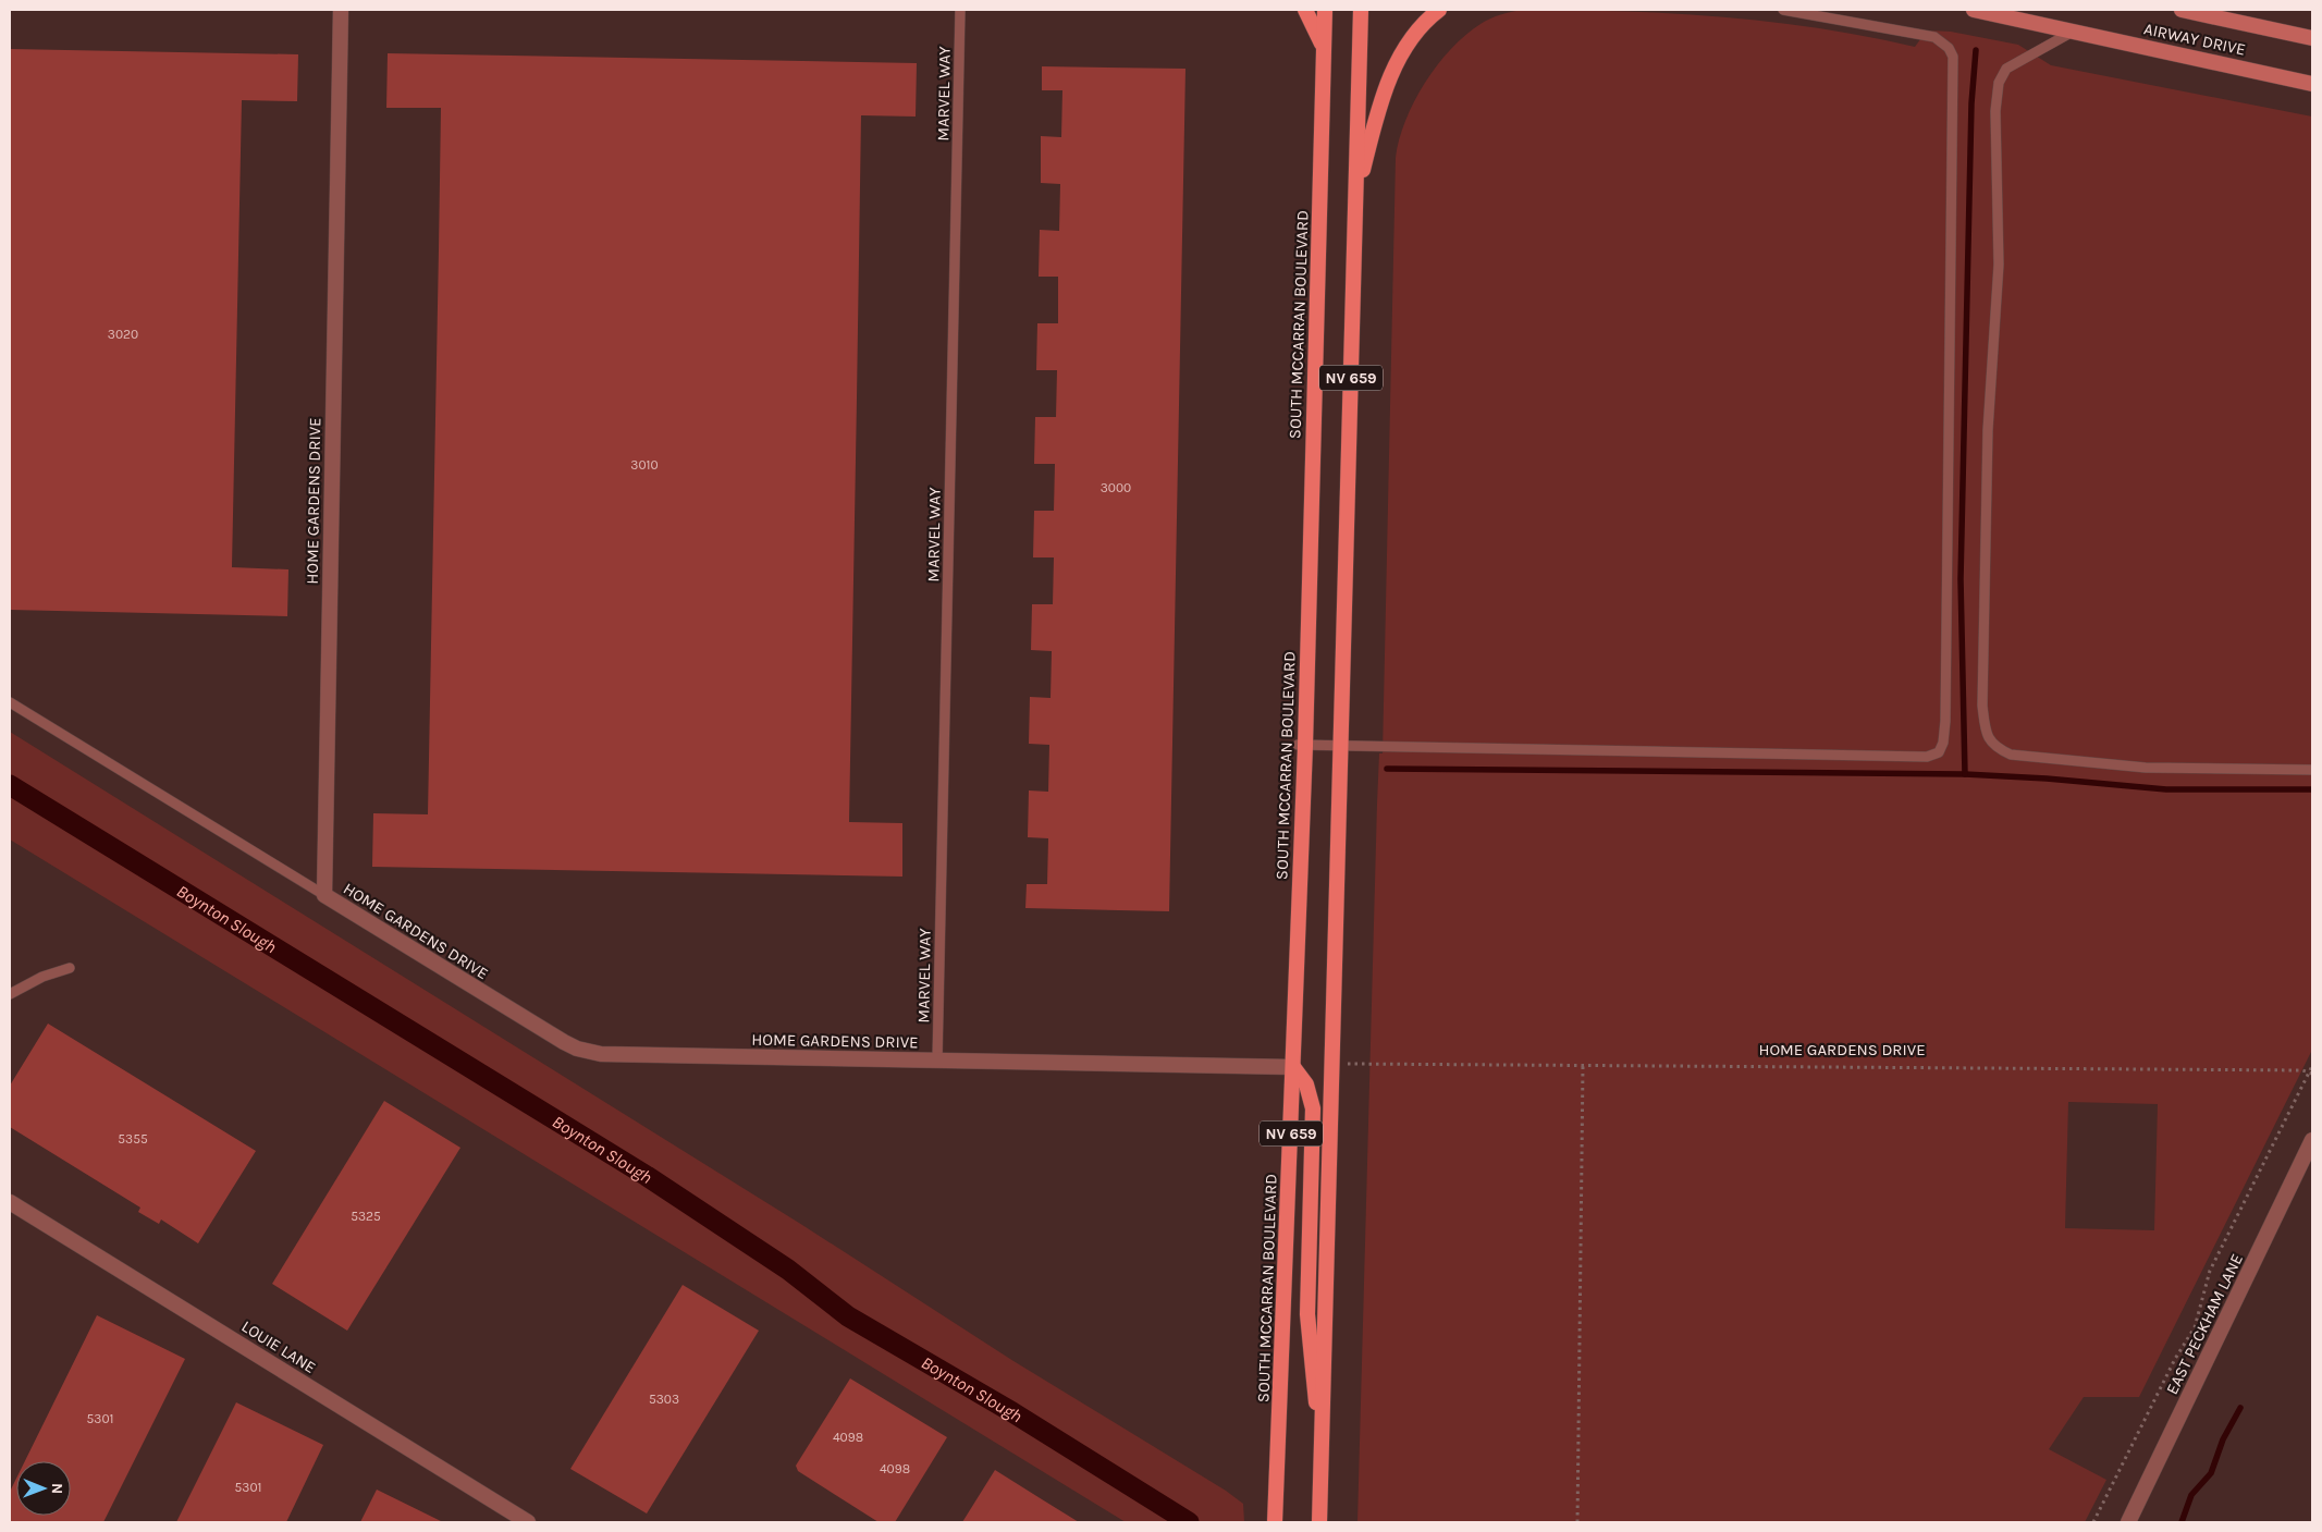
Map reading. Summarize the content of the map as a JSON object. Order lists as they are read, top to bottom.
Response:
{
  "streets": {
    "main road": ["AIRWAY DRIVE", "SOUTH MCCARRAN BOULEVARD", "NV 659"],
    "street": ["HOME GARDENS DRIVE", "EAST PECKHAM LANE", "LOUIE LANE"],
    "lane": ["MARVEL WAY"]
  },
  "crossings": [
    ["MARVEL WAY", "HOME GARDENS DRIVE"],
    ["SOUTH MCCARRAN BOULEVARD", "HOME GARDENS DRIVE"]
  ],
  "water": ["Boynton Slough"],
  "house_numbers": [
    "3020",
    "3010",
    "3000",
    "5355",
    "5325",
    "5303",
    "5301",
    "4098",
    "4098",
    "5301"
  ],
  "north": "right"
}
